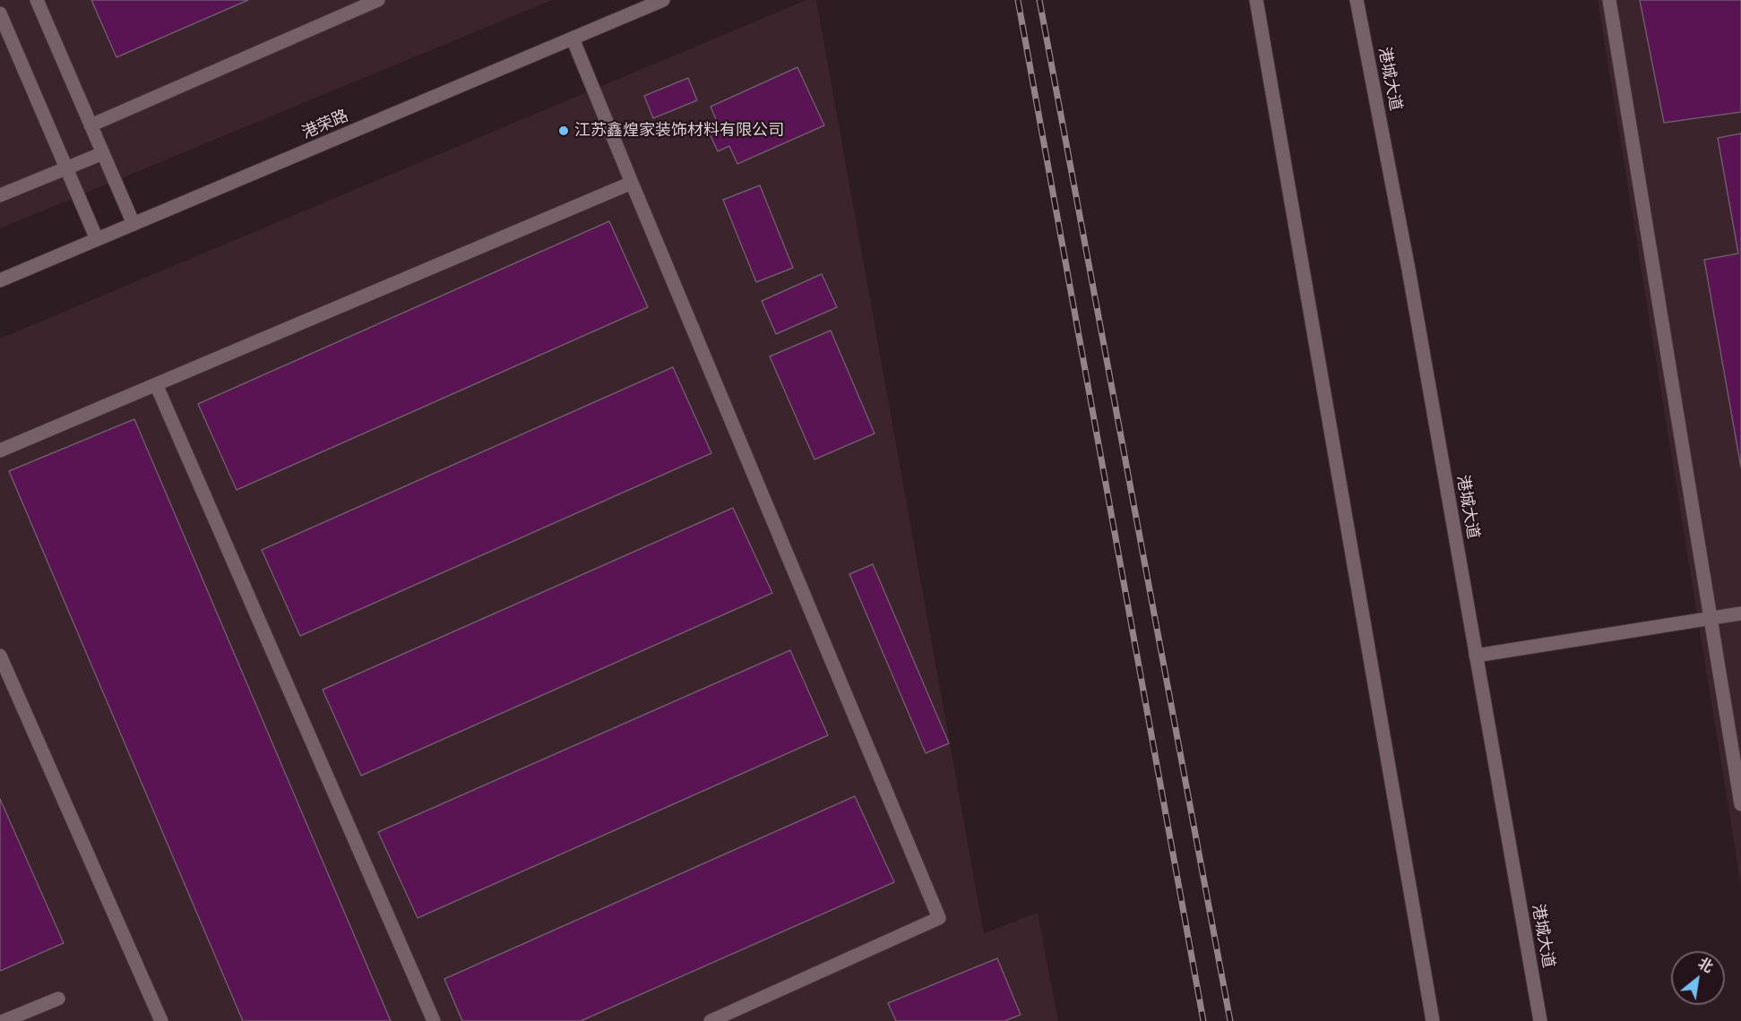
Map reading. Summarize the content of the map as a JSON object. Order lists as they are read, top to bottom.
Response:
{
  "streets": {
    "main road": ["港城大道", "港荣路"]
  },
  "places": ["江苏鑫煌家装饰材料有限公司"],
  "north": "top right"
}
